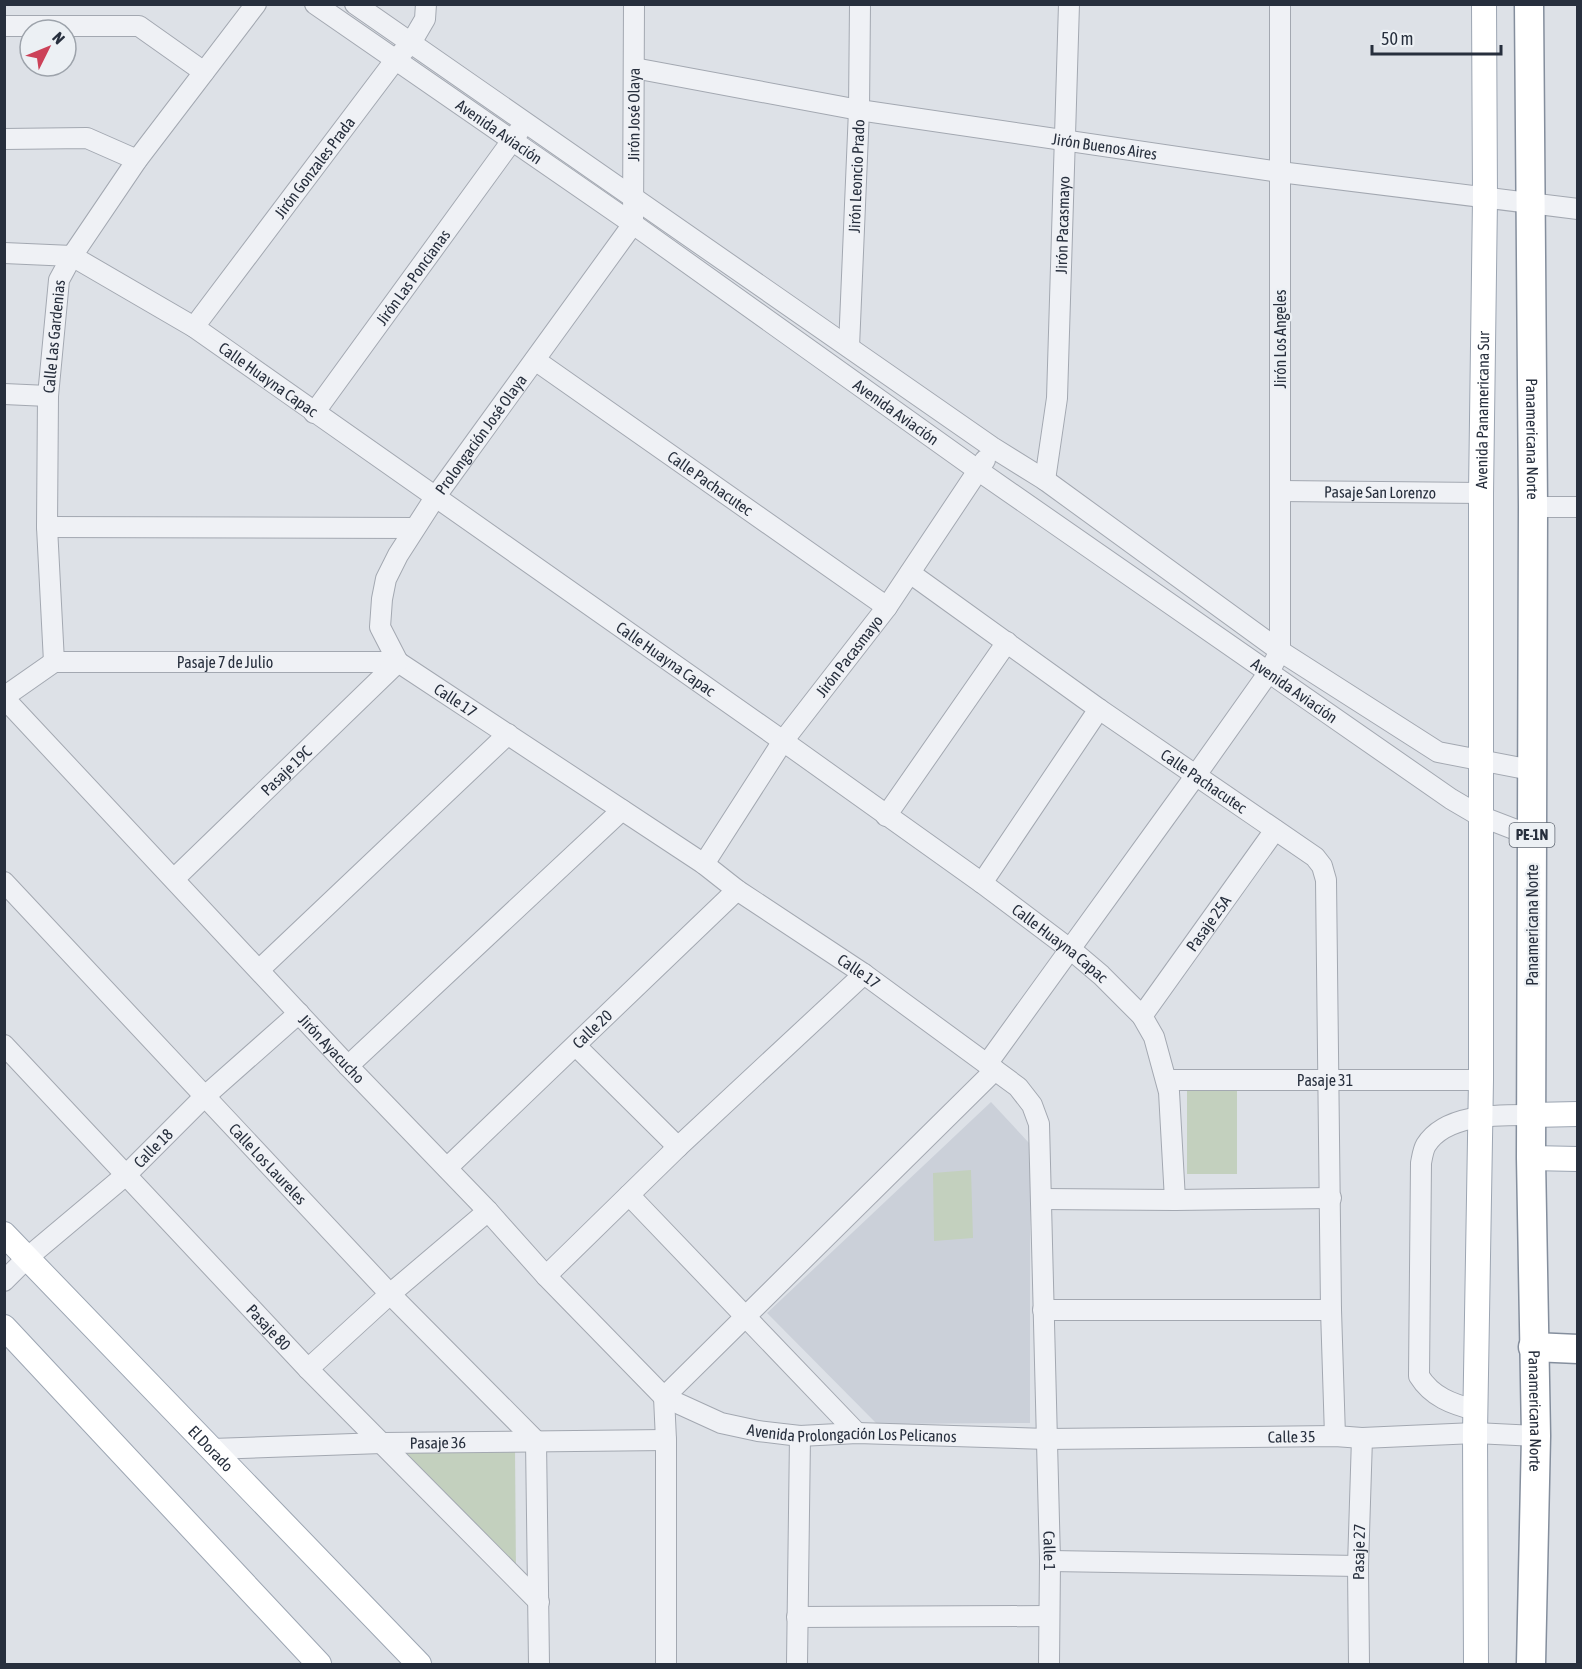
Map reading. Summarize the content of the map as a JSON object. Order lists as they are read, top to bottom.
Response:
{
  "streets": {
    "highway": ["Panamericana Norte", "PE-1N"],
    "main road": ["Avenida Panamericana Sur", "El Dorado"],
    "street": [
      "Jirón José Olaya",
      "Avenida Aviación",
      "Jirón Buenos Aires",
      "Jirón Gonzales Prada",
      "Jirón Leoncio Prado",
      "Jirón Pacasmayo",
      "Jirón Las Poncianas",
      "Calle Las Gardenias",
      "Jirón Los Angeles",
      "Calle Huayna Capac",
      "Prolongación José Olaya",
      "Calle Pachacutec",
      "Pasaje San Lorenzo",
      "Pasaje 7 de Julio",
      "Calle 17",
      "Pasaje 19C",
      "Pasaje 25A",
      "Calle 20",
      "Jirón Ayacucho",
      "Pasaje 31",
      "Calle 18",
      "Calle Los Laureles",
      "Pasaje 80",
      "Avenida Prolongación Los Pelicanos",
      "Calle 35",
      "Pasaje 36",
      "Pasaje 27",
      "Calle 1"
    ]
  },
  "crossings": [
    ["Jirón José Olaya", "Avenida Aviación"],
    ["Jirón José Olaya", "Jirón Buenos Aires"],
    ["Jirón José Olaya", "Prolongación José Olaya"],
    ["Avenida Aviación", "Jirón Gonzales Prada"],
    ["Avenida Aviación", "Jirón Leoncio Prado"],
    ["Avenida Aviación", "Jirón Pacasmayo"],
    ["Avenida Aviación", "Jirón Las Poncianas"],
    ["Avenida Aviación", "Jirón Los Angeles"],
    ["Avenida Aviación", "Avenida Panamericana Sur"],
    ["Avenida Aviación", "Prolongación José Olaya"],
    ["Avenida Aviación", "Panamericana Norte"],
    ["Jirón Buenos Aires", "Jirón Leoncio Prado"],
    ["Jirón Buenos Aires", "Jirón Pacasmayo"],
    ["Jirón Buenos Aires", "Jirón Los Angeles"],
    ["Jirón Buenos Aires", "Avenida Panamericana Sur"],
    ["Jirón Buenos Aires", "Panamericana Norte"],
    ["Jirón Gonzales Prada", "Calle Huayna Capac"],
    ["Jirón Pacasmayo", "Calle Huayna Capac"],
    ["Jirón Pacasmayo", "Calle Pachacutec"],
    ["Jirón Pacasmayo", "Calle 17"],
    ["Jirón Las Poncianas", "Calle Huayna Capac"],
    ["Calle Las Gardenias", "Calle Huayna Capac"],
    ["Calle Las Gardenias", "Pasaje 7 de Julio"],
    ["Jirón Los Angeles", "Calle Huayna Capac"],
    ["Jirón Los Angeles", "Calle Pachacutec"],
    ["Jirón Los Angeles", "Pasaje San Lorenzo"],
    ["Jirón Los Angeles", "Calle 17"],
    ["Jirón Los Angeles", "Jirón Ayacucho"],
    ["Jirón Los Angeles", "Avenida Prolongación Los Pelicanos"],
    ["Calle Huayna Capac", "Prolongación José Olaya"],
    ["Calle Huayna Capac", "Pasaje 25A"],
    ["Calle Huayna Capac", "Pasaje 31"],
    ["Avenida Panamericana Sur", "Pasaje San Lorenzo"],
    ["Avenida Panamericana Sur", "Pasaje 31"],
    ["Avenida Panamericana Sur", "Calle 35"],
    ["Prolongación José Olaya", "Calle Pachacutec"],
    ["Prolongación José Olaya", "Pasaje 7 de Julio"],
    ["Prolongación José Olaya", "Calle 17"],
    ["Prolongación José Olaya", "Pasaje 19C"],
    ["Panamericana Norte", "Calle 35"],
    ["Calle Pachacutec", "Pasaje 25A"],
    ["Calle Pachacutec", "Pasaje 31"],
    ["Calle Pachacutec", "Calle 35"],
    ["Pasaje 7 de Julio", "Calle 17"],
    ["Pasaje 7 de Julio", "Pasaje 19C"],
    ["Calle 17", "Pasaje 19C"],
    ["Calle 17", "Calle 20"],
    ["Calle 17", "Avenida Prolongación Los Pelicanos"],
    ["Calle 17", "Calle 35"],
    ["Calle 17", "Calle 1"],
    ["Pasaje 19C", "Jirón Ayacucho"],
    ["Calle 20", "Jirón Ayacucho"],
    ["Jirón Ayacucho", "Calle 18"],
    ["Jirón Ayacucho", "Avenida Prolongación Los Pelicanos"],
    ["Calle 18", "Calle Los Laureles"],
    ["Calle 18", "Pasaje 80"],
    ["Calle 18", "El Dorado"],
    ["Calle Los Laureles", "Pasaje 36"],
    ["Pasaje 80", "Pasaje 36"],
    ["Avenida Prolongación Los Pelicanos", "Calle 35"],
    ["Avenida Prolongación Los Pelicanos", "Calle 1"],
    ["Calle 35", "Pasaje 27"],
    ["Calle 35", "Calle 1"],
    ["Pasaje 36", "El Dorado"]
  ],
  "scale_bar": "50 m",
  "north": "top right"
}
